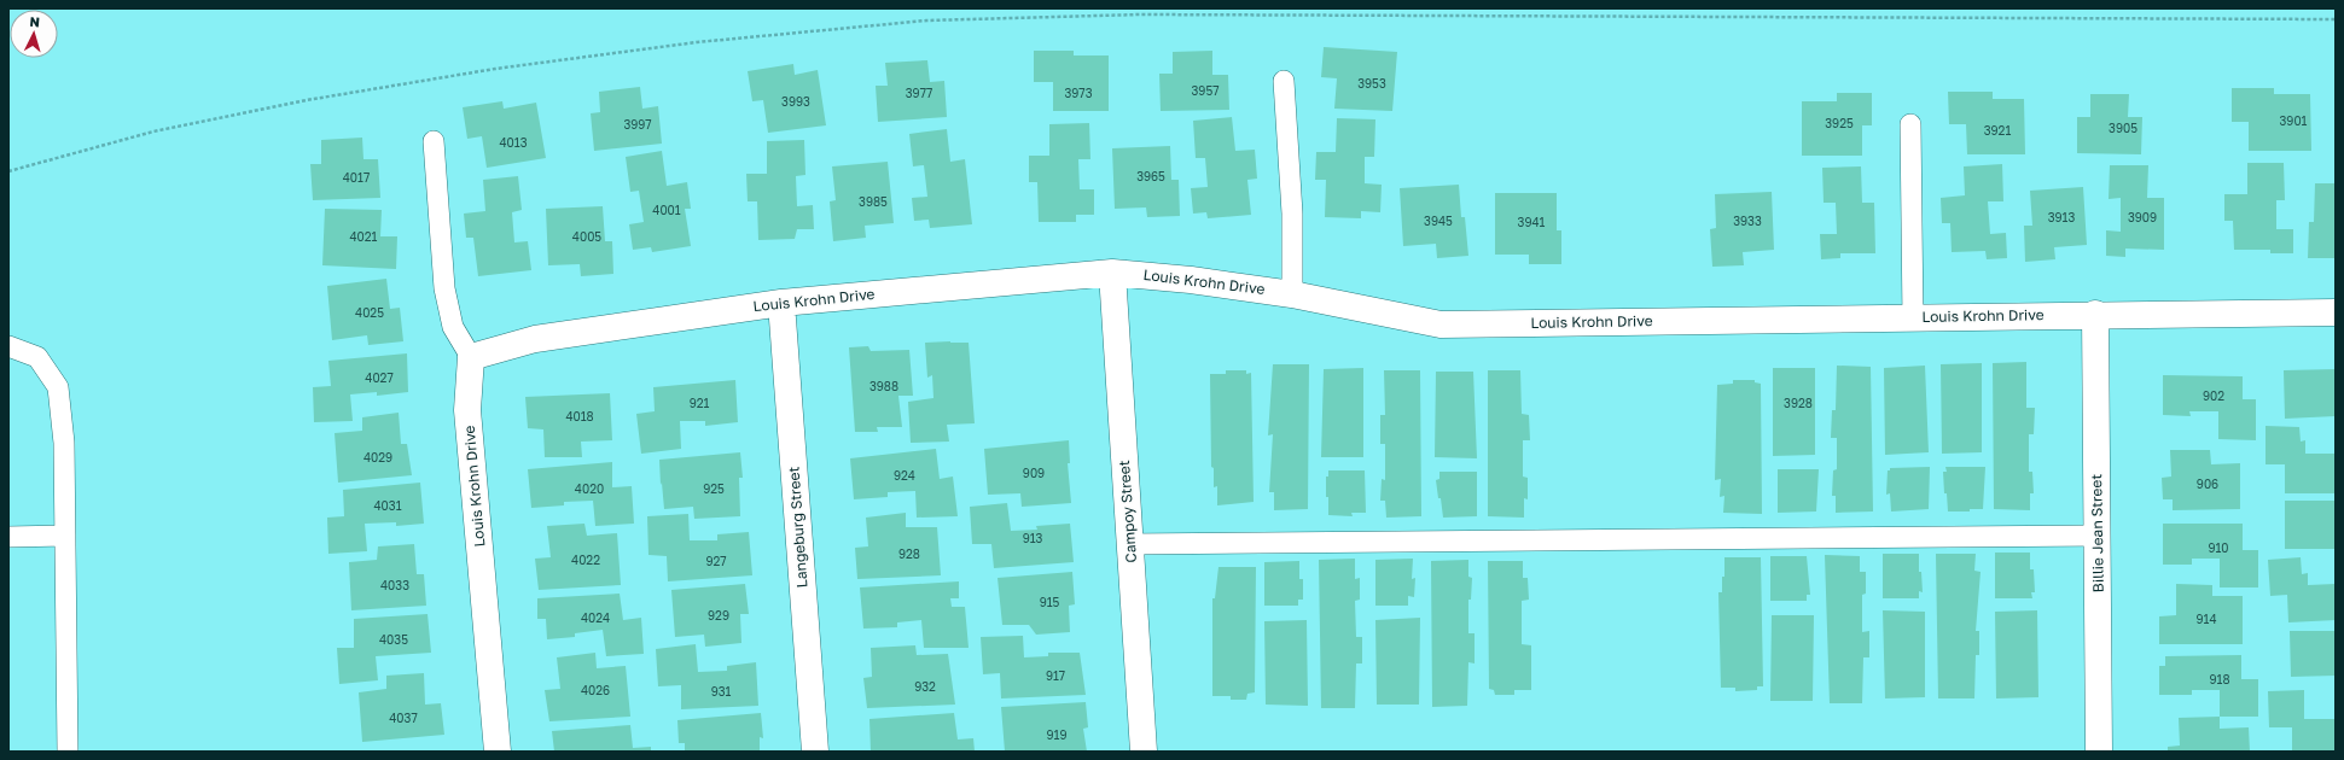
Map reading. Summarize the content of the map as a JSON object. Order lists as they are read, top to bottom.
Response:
{
  "streets": {
    "street": [
      "Louis Krohn Drive",
      "Campoy Street",
      "Langeburg Street",
      "Billie Jean Street"
    ]
  },
  "crossings": [
    ["Louis Krohn Drive", "Campoy Street"],
    ["Louis Krohn Drive", "Langeburg Street"],
    ["Louis Krohn Drive", "Billie Jean Street"]
  ],
  "house_numbers": [
    "3953",
    "3957",
    "3977",
    "3973",
    "3993",
    "3901",
    "3925",
    "3997",
    "3905",
    "3921",
    "4013",
    "3965",
    "4017",
    "3985",
    "4001",
    "3913",
    "3909",
    "3945",
    "3933",
    "3941",
    "4021",
    "4005",
    "4025",
    "4027",
    "3988",
    "902",
    "921",
    "3928",
    "4018",
    "4029",
    "909",
    "924",
    "906",
    "4020",
    "925",
    "4031",
    "913",
    "910",
    "928",
    "4022",
    "927",
    "4033",
    "915",
    "929",
    "4024",
    "914",
    "4035",
    "917",
    "918",
    "932",
    "4026",
    "931",
    "4037",
    "919"
  ],
  "north": "top"
}
